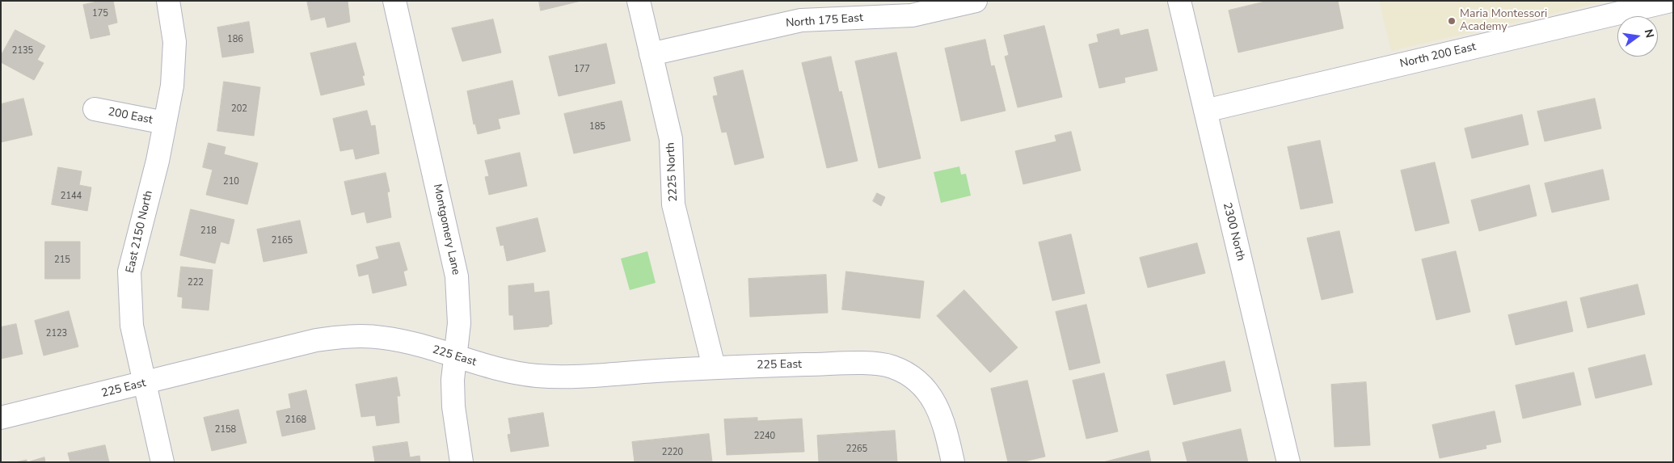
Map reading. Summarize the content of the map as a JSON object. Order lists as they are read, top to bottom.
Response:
{
  "streets": {
    "street": [
      "North 175 East",
      "North 200 East",
      "200 East",
      "2225 North",
      "Montgomery Lane",
      "East 2150 North",
      "2300 North",
      "225 East"
    ]
  },
  "crossings": [
    ["North 175 East", "2225 North"],
    ["North 200 East", "2300 North"],
    ["200 East", "East 2150 North"],
    ["2225 North", "225 East"],
    ["Montgomery Lane", "225 East"],
    ["East 2150 North", "225 East"]
  ],
  "places": ["Maria Montessori Academy"],
  "house_numbers": [
    "175",
    "186",
    "2135",
    "177",
    "202",
    "185",
    "210",
    "2144",
    "218",
    "2165",
    "215",
    "222",
    "2123",
    "2168",
    "2158",
    "2240",
    "2265",
    "2220"
  ],
  "north": "right"
}
